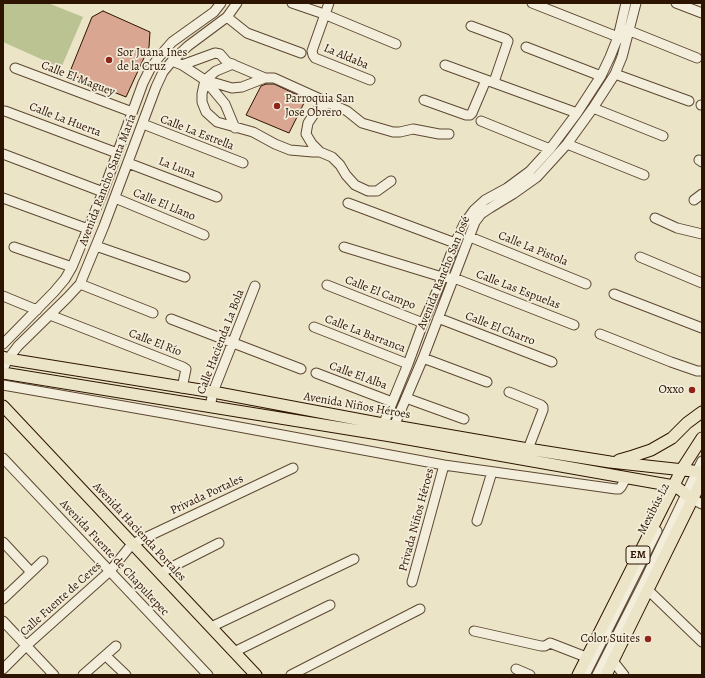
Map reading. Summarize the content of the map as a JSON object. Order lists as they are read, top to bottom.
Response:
{
  "streets": {
    "main road": ["Avenida Niños Héroes", "Avenida Hacienda Portales", "EM"],
    "street": [
      "La Aldaba",
      "Calle El Maguey",
      "Calle La Huerta",
      "Calle La Estrella",
      "La Luna",
      "Avenida Rancho Santa María",
      "Calle El Llano",
      "Calle La Pistola",
      "Avenida Rancho San José",
      "Calle Las Espuelas",
      "Calle El Campo",
      "Calle El Charro",
      "Calle La Barranca",
      "Calle Hacienda La Bola",
      "Calle El Río",
      "Calle El Alba",
      "Privada Portales",
      "Mexibús L2",
      "Privada Niños Héroes",
      "Avenida Fuente de Chapultepec",
      "Calle Fuente de Ceres"
    ]
  },
  "crossings": [
    ["Calle El Maguey", "Avenida Rancho Santa María"],
    ["Calle La Huerta", "Avenida Rancho Santa María"],
    ["Calle La Estrella", "Avenida Rancho Santa María"],
    ["La Luna", "Avenida Rancho Santa María"],
    ["Avenida Rancho Santa María", "Calle El Llano"],
    ["Avenida Rancho Santa María", "Calle El Río"],
    ["Avenida Rancho Santa María", "Avenida Niños Héroes"],
    ["Calle La Pistola", "Avenida Rancho San José"],
    ["Avenida Rancho San José", "Calle Las Espuelas"],
    ["Avenida Rancho San José", "Calle El Campo"],
    ["Avenida Rancho San José", "Calle El Charro"],
    ["Avenida Rancho San José", "Calle La Barranca"],
    ["Avenida Rancho San José", "Calle El Alba"],
    ["Avenida Rancho San José", "Avenida Niños Héroes"],
    ["Calle Hacienda La Bola", "Avenida Niños Héroes"],
    ["Calle El Río", "Avenida Niños Héroes"],
    ["Avenida Niños Héroes", "Mexibús L2"],
    ["Avenida Niños Héroes", "EM"],
    ["Privada Portales", "Avenida Hacienda Portales"],
    ["Privada Portales", "Calle Fuente de Ceres"],
    ["Mexibús L2", "EM"],
    ["Avenida Hacienda Portales", "Calle Fuente de Ceres"],
    ["Avenida Fuente de Chapultepec", "Calle Fuente de Ceres"]
  ],
  "places": [
    "Sor Juana Ines de la Cruz",
    "Parroquia San Jose Obrero",
    "Oxxo",
    "Color Suites"
  ]
}
